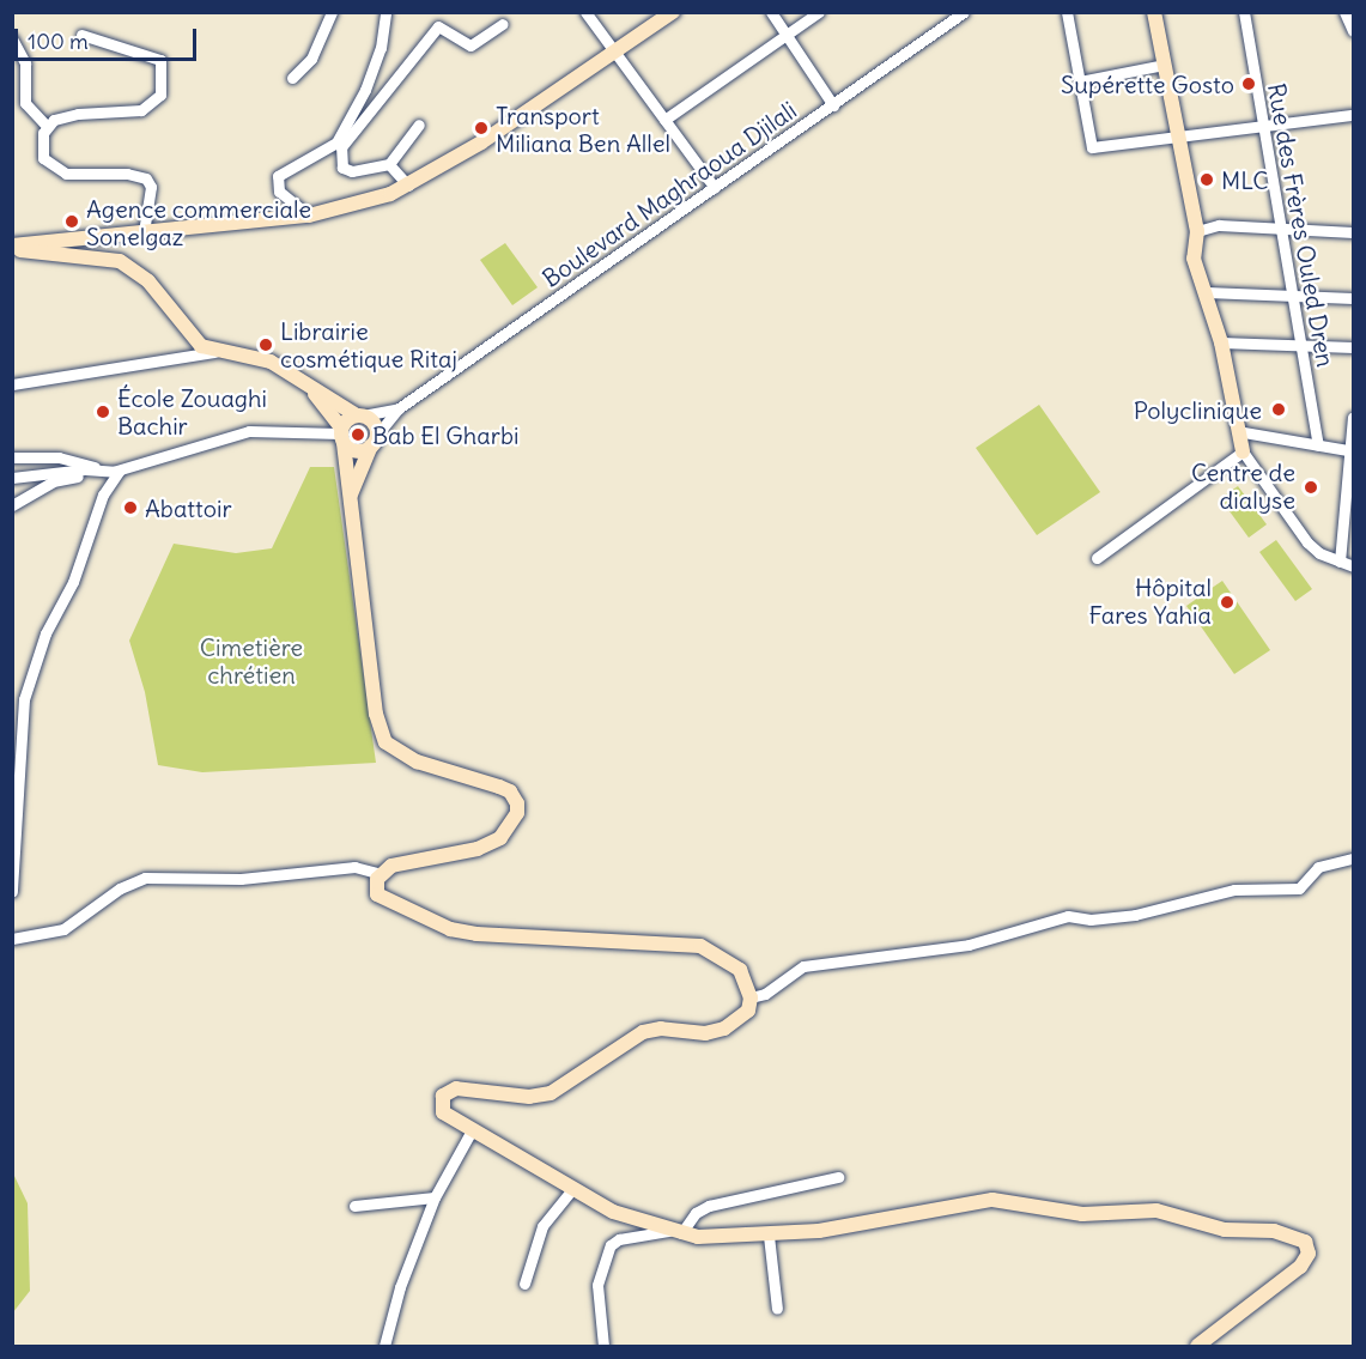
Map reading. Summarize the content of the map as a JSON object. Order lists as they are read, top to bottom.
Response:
{
  "streets": {
    "street": ["Boulevard Maghraoua Djilali", "Rue des Frères Ouled Dren"]
  },
  "parks": ["Cimetière chrétien"],
  "places": [
    "Supérette Gosto",
    "Transport Miliana Ben Allel",
    "MLC",
    "Agence commerciale Sonelgaz",
    "Librairie cosmétique Ritaj",
    "Polyclinique",
    "École Zouaghi Bachir",
    "Bab El Gharbi",
    "Centre de dialyse",
    "Abattoir",
    "Hôpital Fares Yahia"
  ],
  "scale_bar": "100 m"
}
